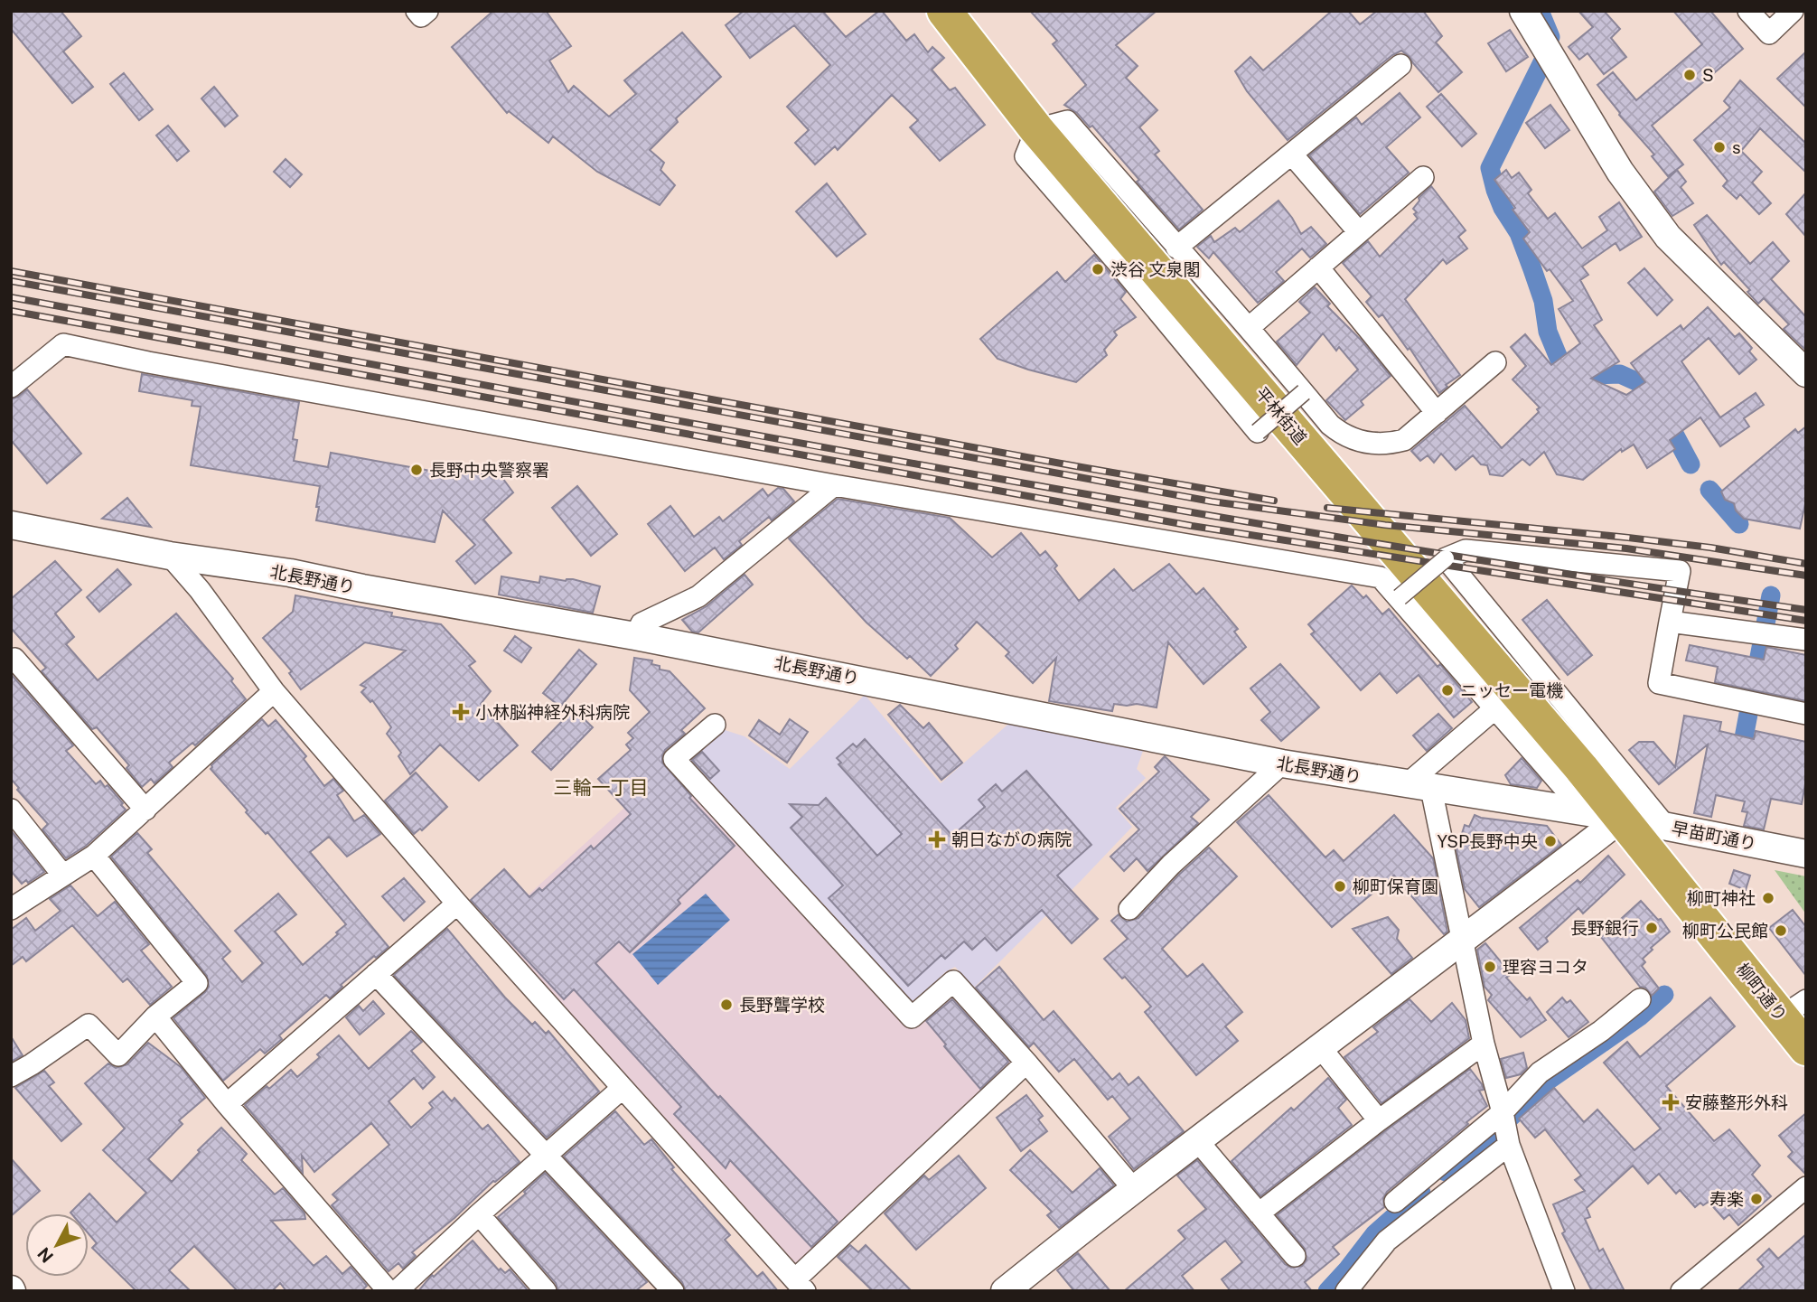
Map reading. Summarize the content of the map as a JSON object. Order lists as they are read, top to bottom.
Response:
{
  "streets": {
    "highway": ["平林街道", "柳町通り"],
    "street": ["北長野通り", "早苗町通り"]
  },
  "crossings": [
    ["平林街道", "北長野通り"],
    ["平林街道", "早苗町通り"],
    ["平林街道", "柳町通り"],
    ["北長野通り", "早苗町通り"],
    ["北長野通り", "柳町通り"],
    ["早苗町通り", "柳町通り"]
  ],
  "districts": ["三輪一丁目"],
  "places": {
    "other": [
      "S",
      "s",
      "渋谷 文泉閣",
      "長野中央警察署",
      "ニッセー電機",
      "YSP長野中央",
      "柳町保育園",
      "柳町神社",
      "長野銀行",
      "柳町公民館",
      "理容ヨコタ",
      "長野聾学校",
      "寿楽"
    ],
    "health": ["小林脳神経外科病院", "朝日ながの病院", "安藤整形外科"]
  },
  "north": "bottom left"
}
